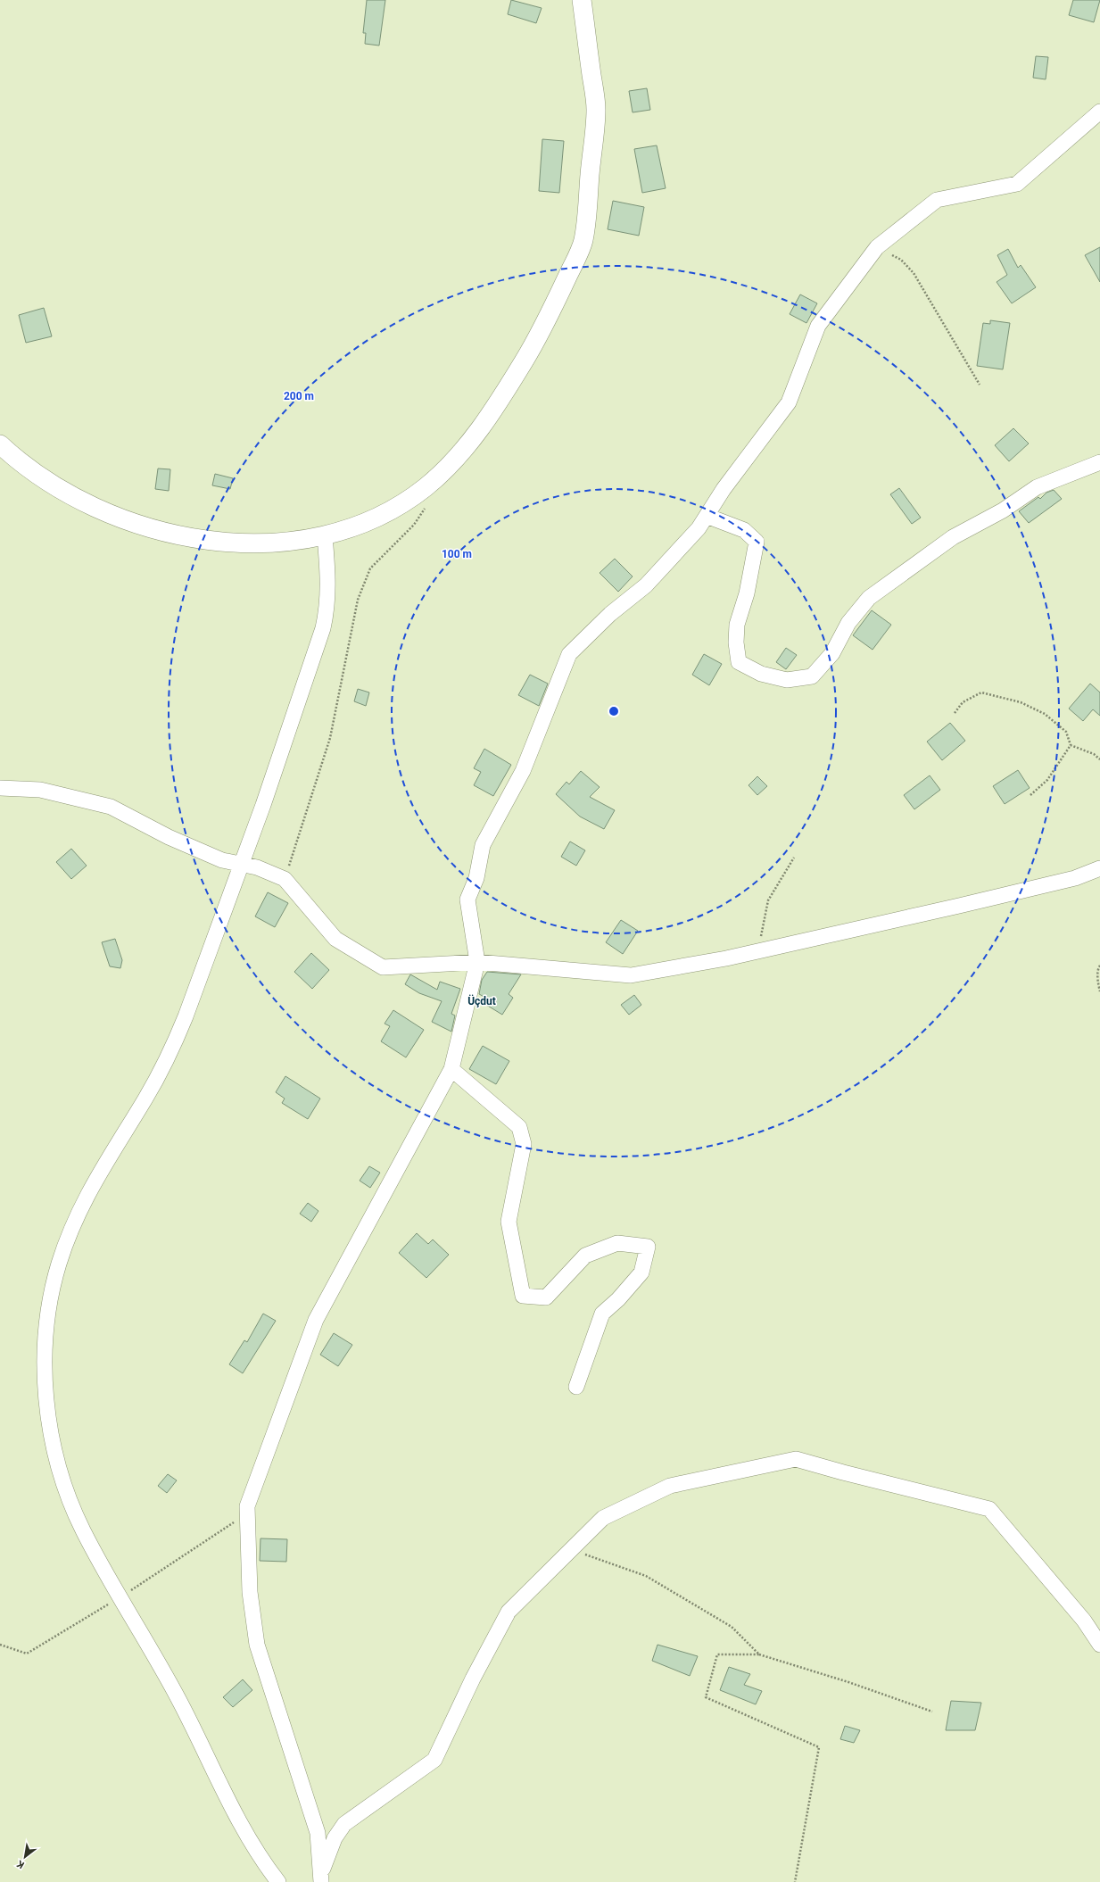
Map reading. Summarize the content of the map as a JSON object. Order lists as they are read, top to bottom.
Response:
{
  "districts": ["Üçdut"],
  "north": "bottom left",
  "rings": ["200 m", "100 m"]
}
